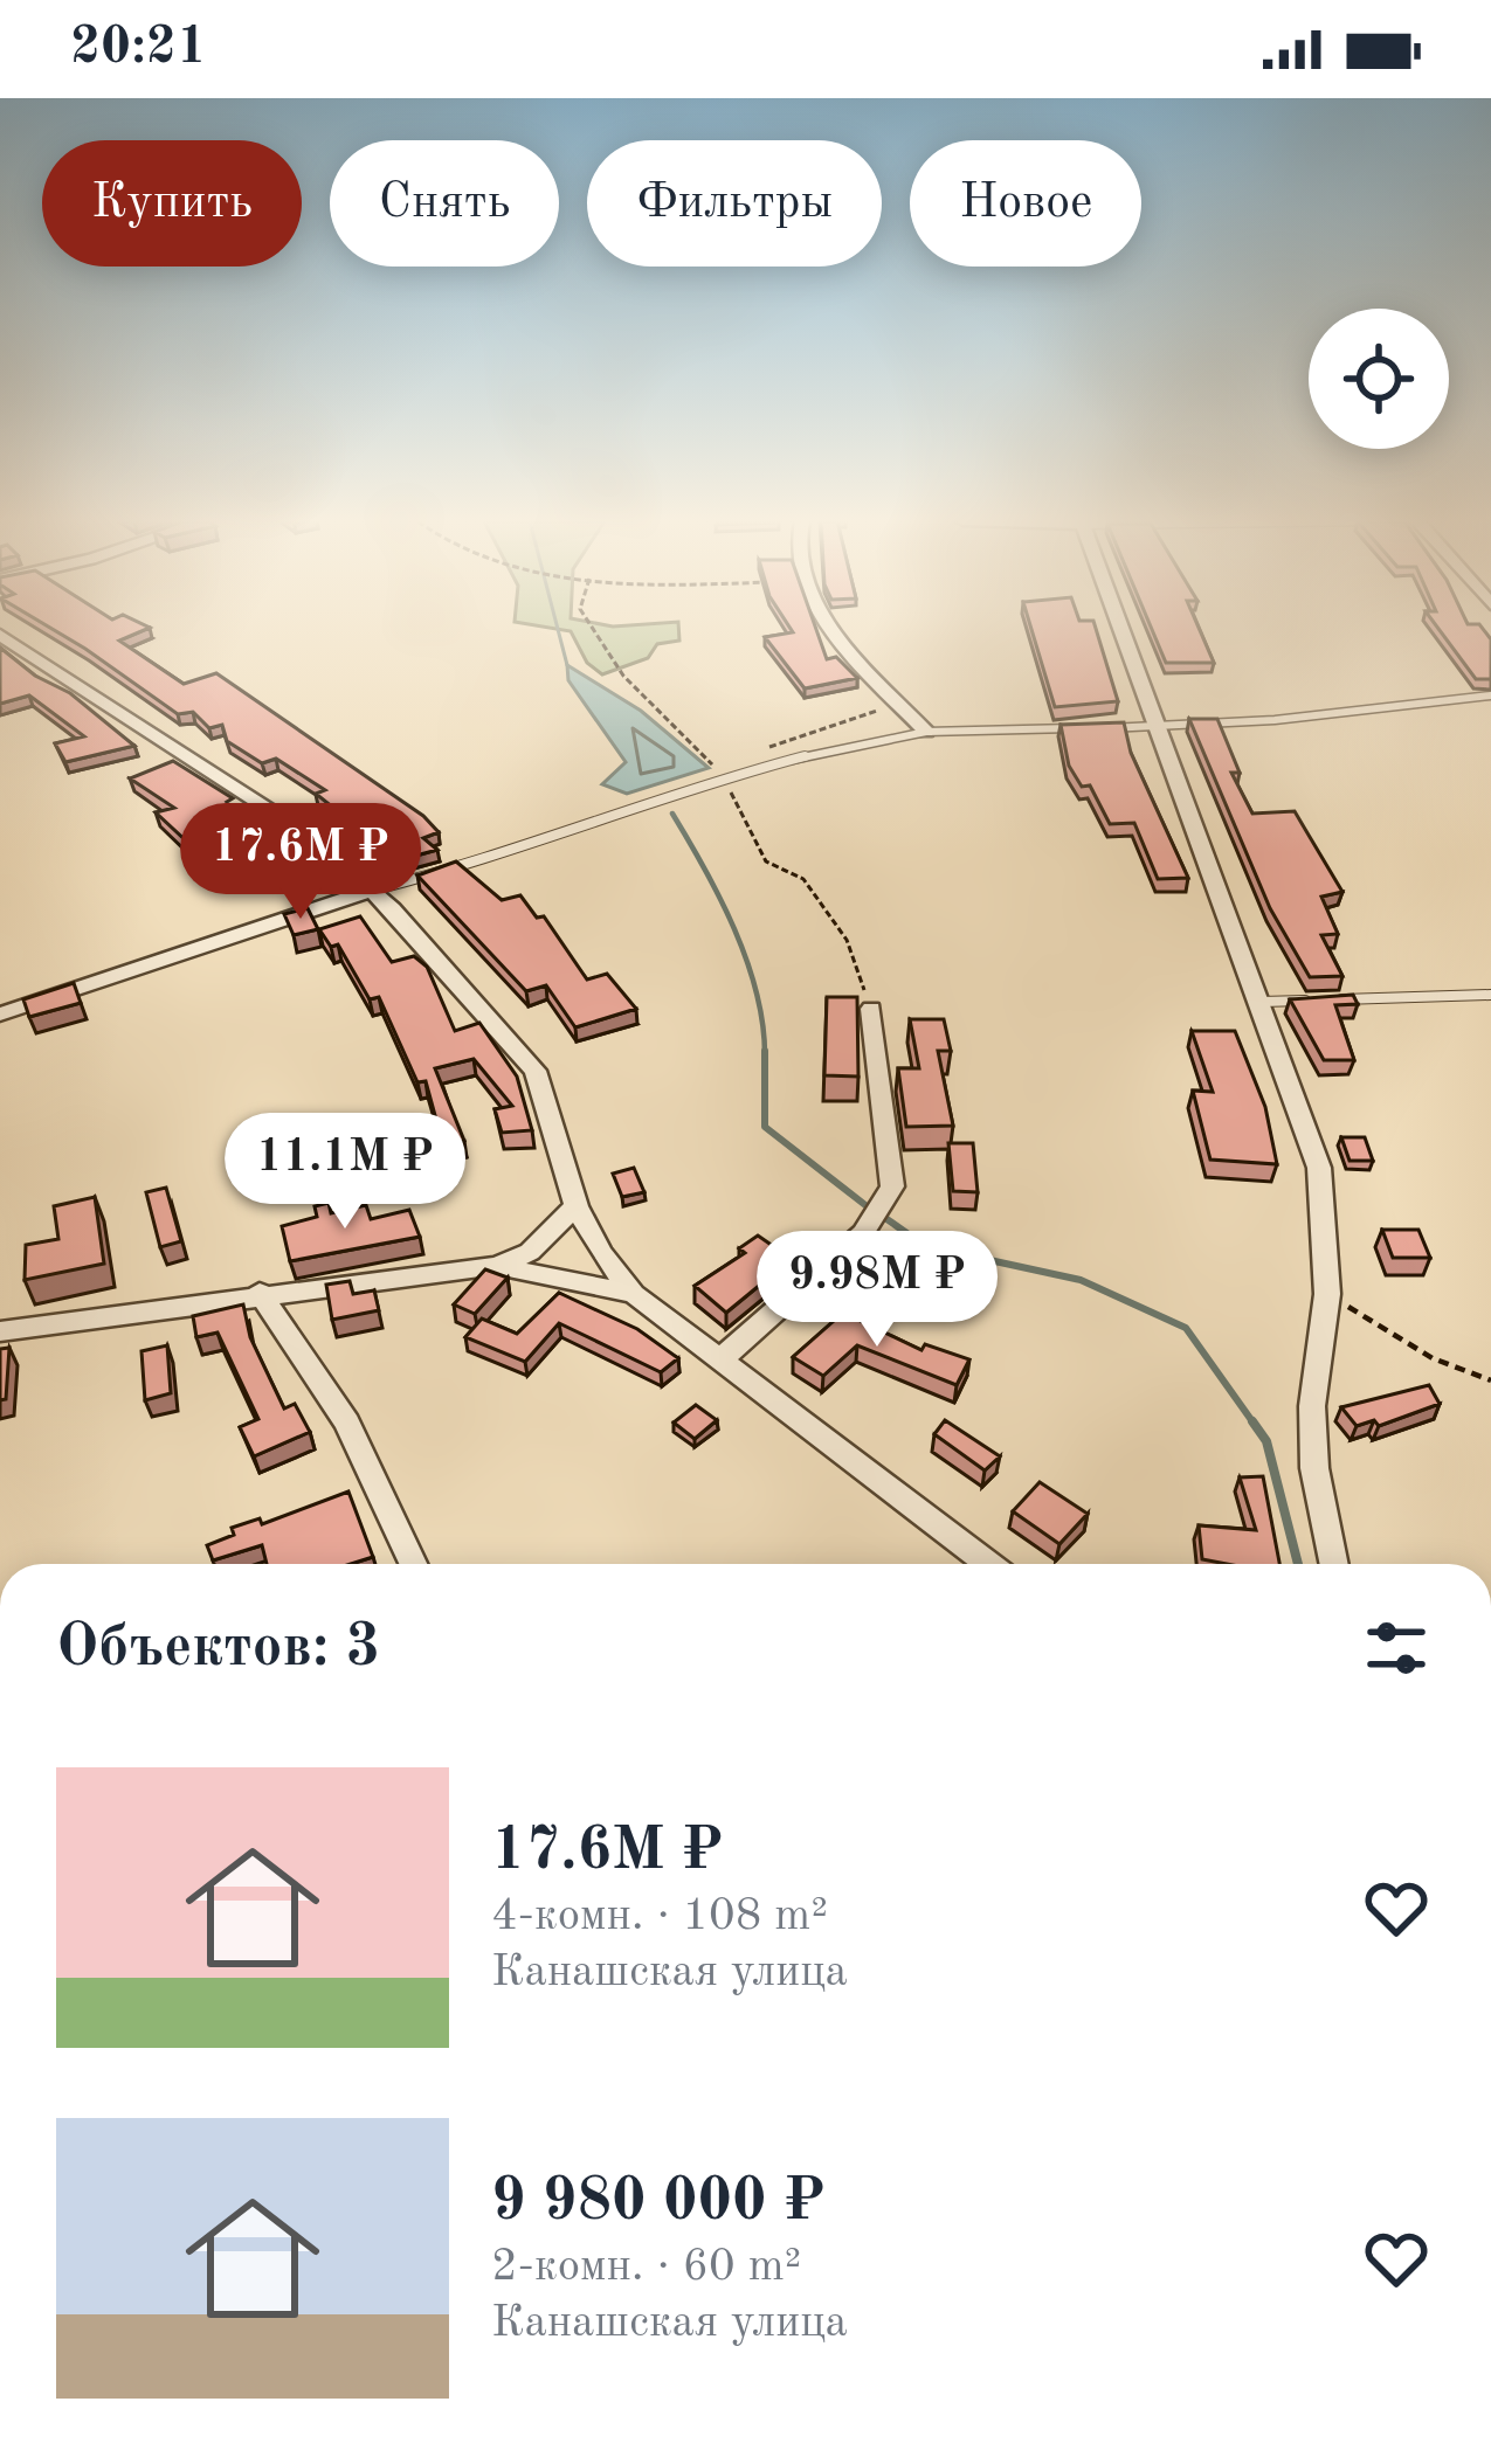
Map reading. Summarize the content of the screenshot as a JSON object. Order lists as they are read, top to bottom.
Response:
{
  "page": {
    "status": "20:21",
    "chip": [
      "Купить",
      "Снять",
      "Фильтры",
      "Новое"
    ],
    "price": ["17.6M ₽", "11.1M ₽", "9.98M ₽"],
    "heading": "Объектов: 3",
    "list": [
      {
        "name": "17.6M ₽",
        "note": "4-комн. · 108 m² · Канашская улица"
      },
      {
        "name": "9 980 000 ₽",
        "note": "2-комн. · 60 m² · Канашская улица"
      }
    ]
  }
}
